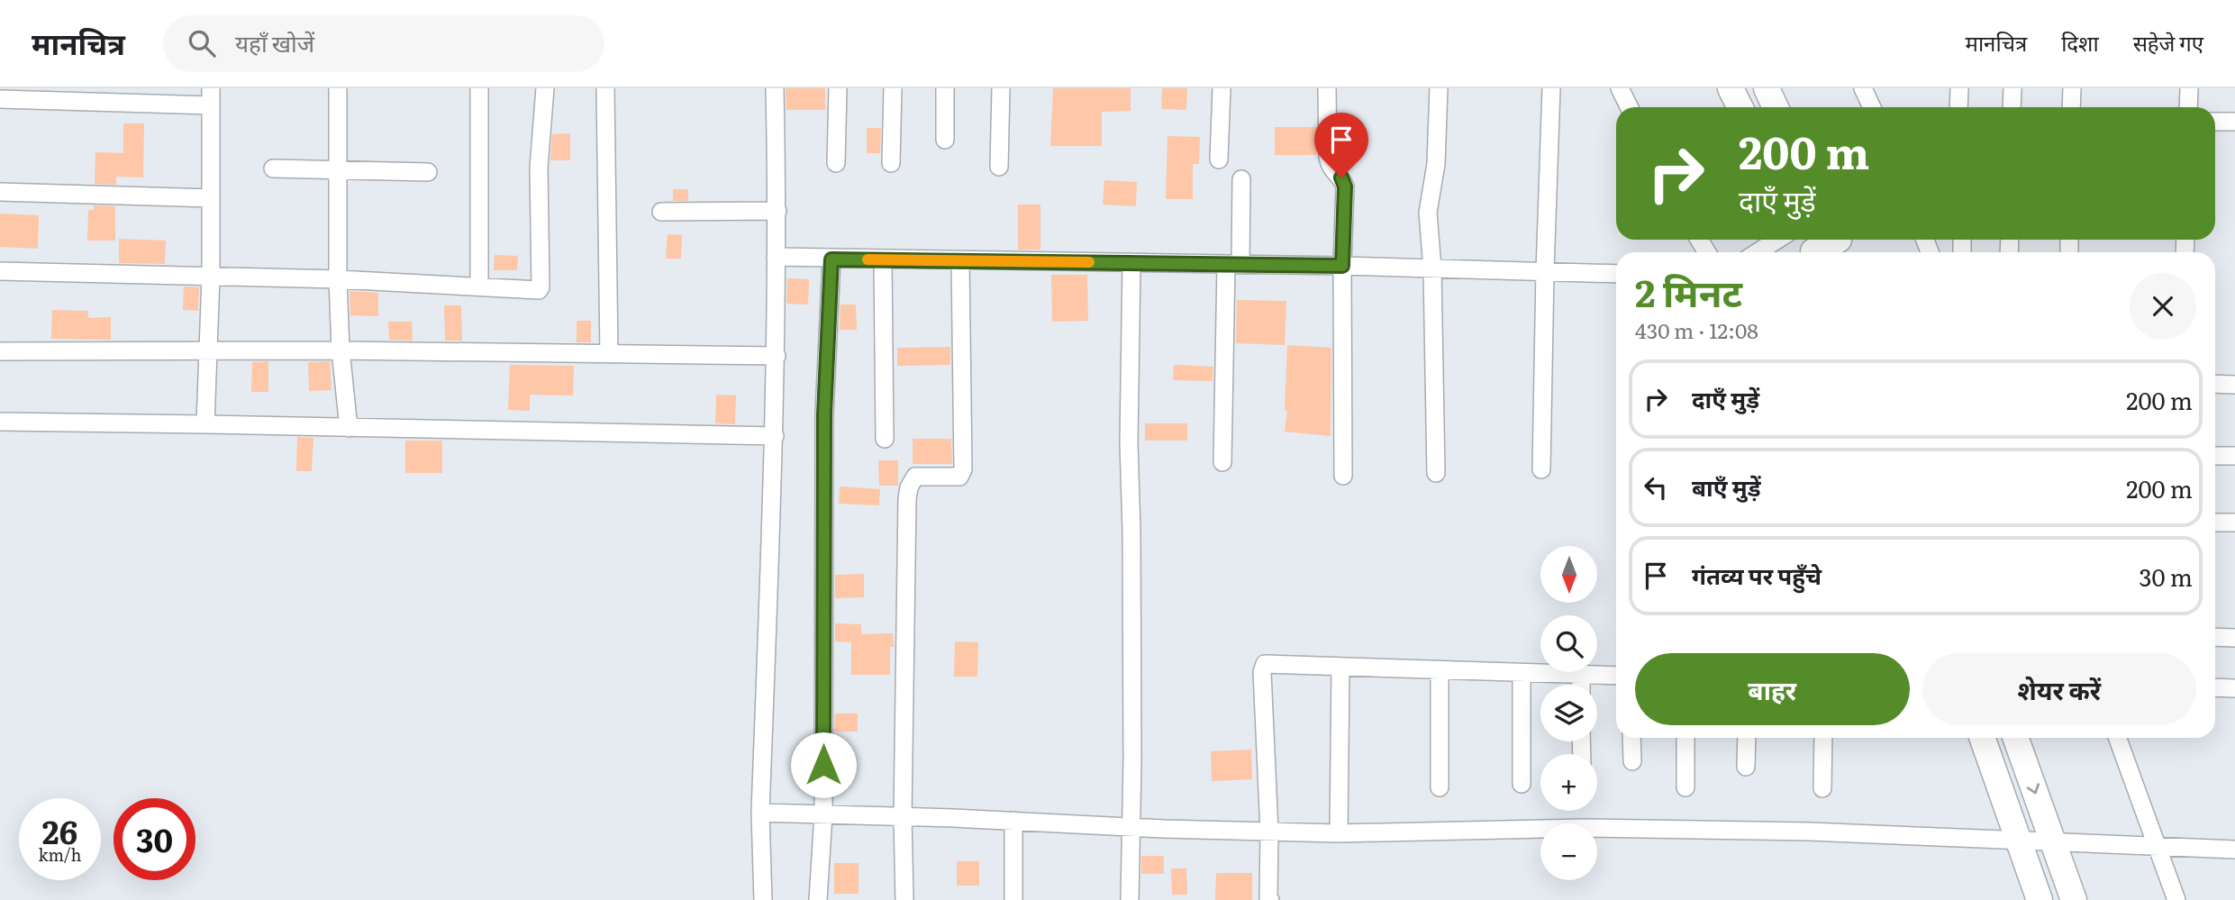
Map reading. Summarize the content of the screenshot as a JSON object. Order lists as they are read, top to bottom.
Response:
{
  "north": "bottom",
  "page": {
    "header": "मानचित्र",
    "search": "यहाँ खोजें",
    "nav": ["मानचित्र", "दिशा", "सहेजे गए"],
    "turn": ["200 m", "दाएँ मुड़ें"],
    "heading": ["2 मिनट", "430 m · 12:08"],
    "list": [
      {
        "name": "दाएँ मुड़ें",
        "value": "200 m"
      },
      {
        "name": "बाएँ मुड़ें",
        "value": "200 m"
      },
      {
        "name": "गंतव्य पर पहुँचे",
        "value": "30 m"
      }
    ],
    "map_buttons": ["+", "−"],
    "buttons": ["बाहर", "शेयर करें"],
    "speed": "26 km/h",
    "limit": "30"
  }
}
